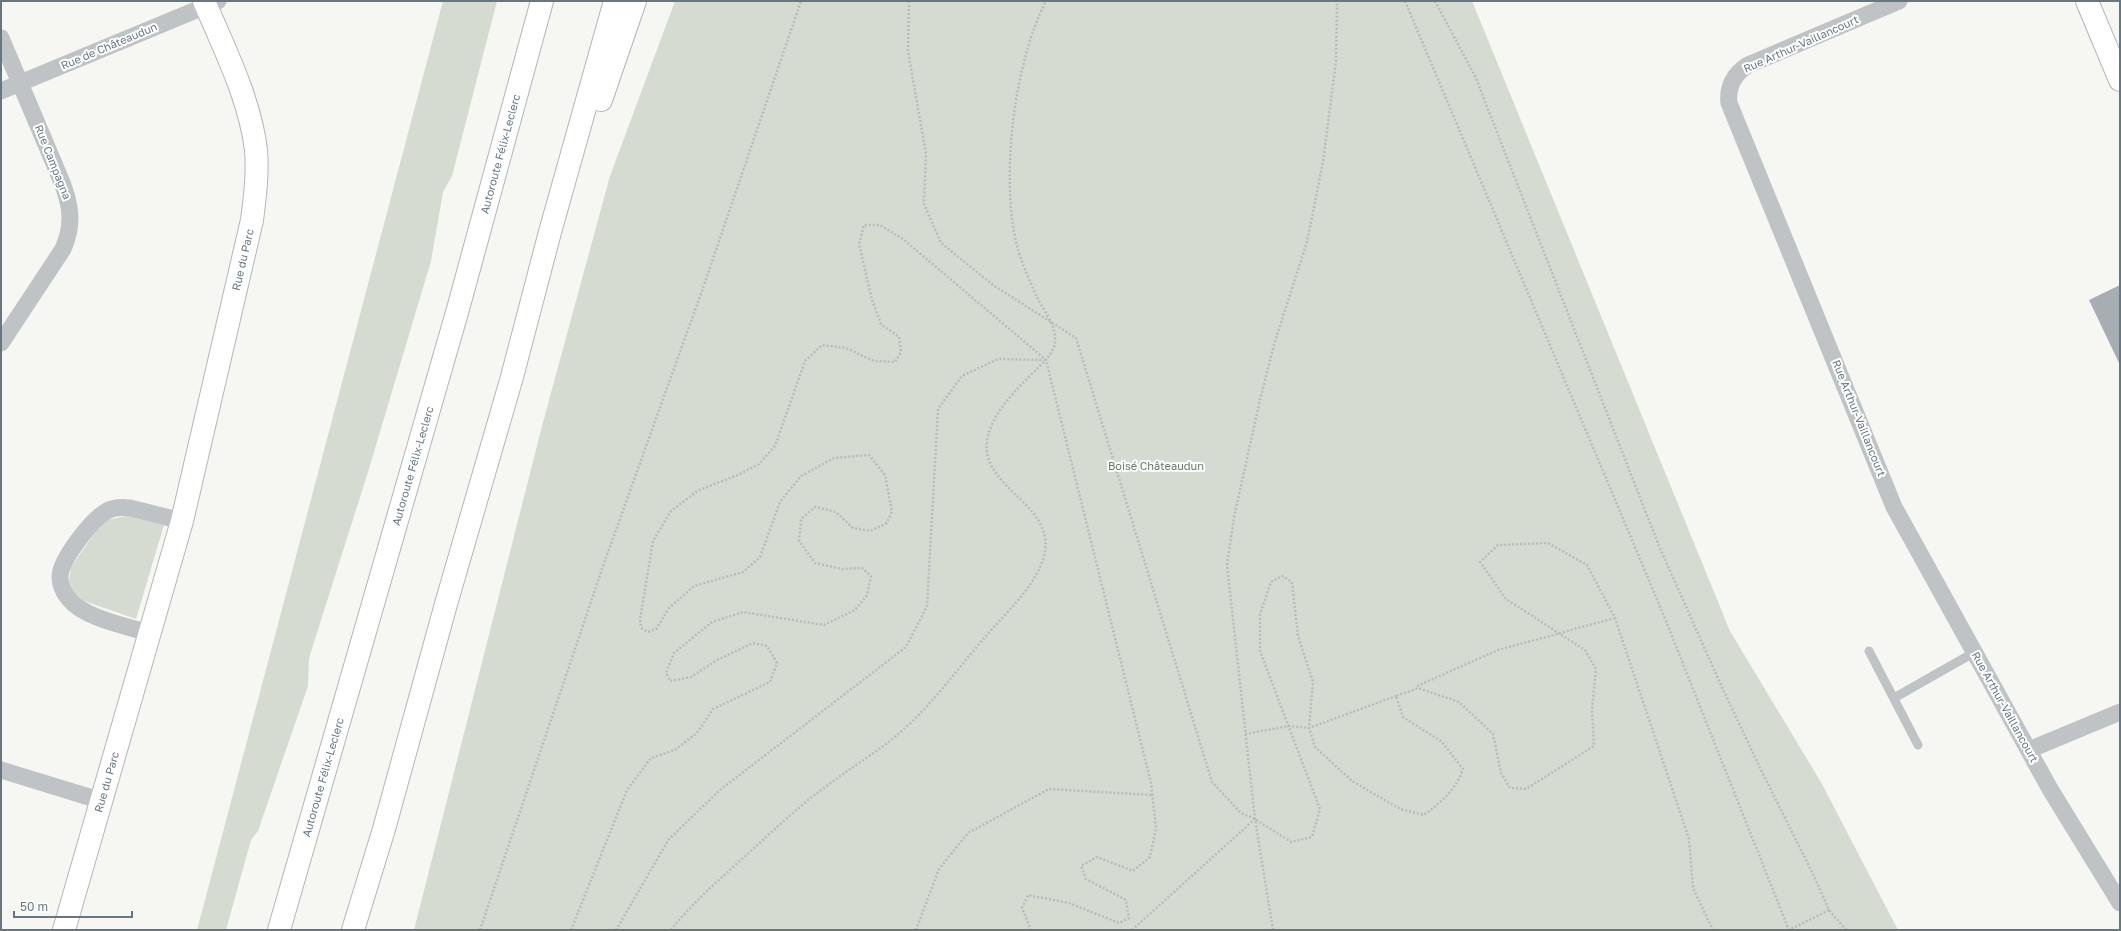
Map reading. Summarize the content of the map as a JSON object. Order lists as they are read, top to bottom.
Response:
{
  "streets": {
    "main road": ["Autoroute Félix-Leclerc", "Rue du Parc"],
    "street": ["Rue Arthur-Vaillancourt", "Rue de Châteaudun", "Rue Campagna"]
  },
  "crossings": [
    ["Rue de Châteaudun", "Rue Campagna"],
    ["Rue de Châteaudun", "Rue du Parc"]
  ],
  "parks": ["Boisé Châteaudun"],
  "scale_bar": "50 m"
}
